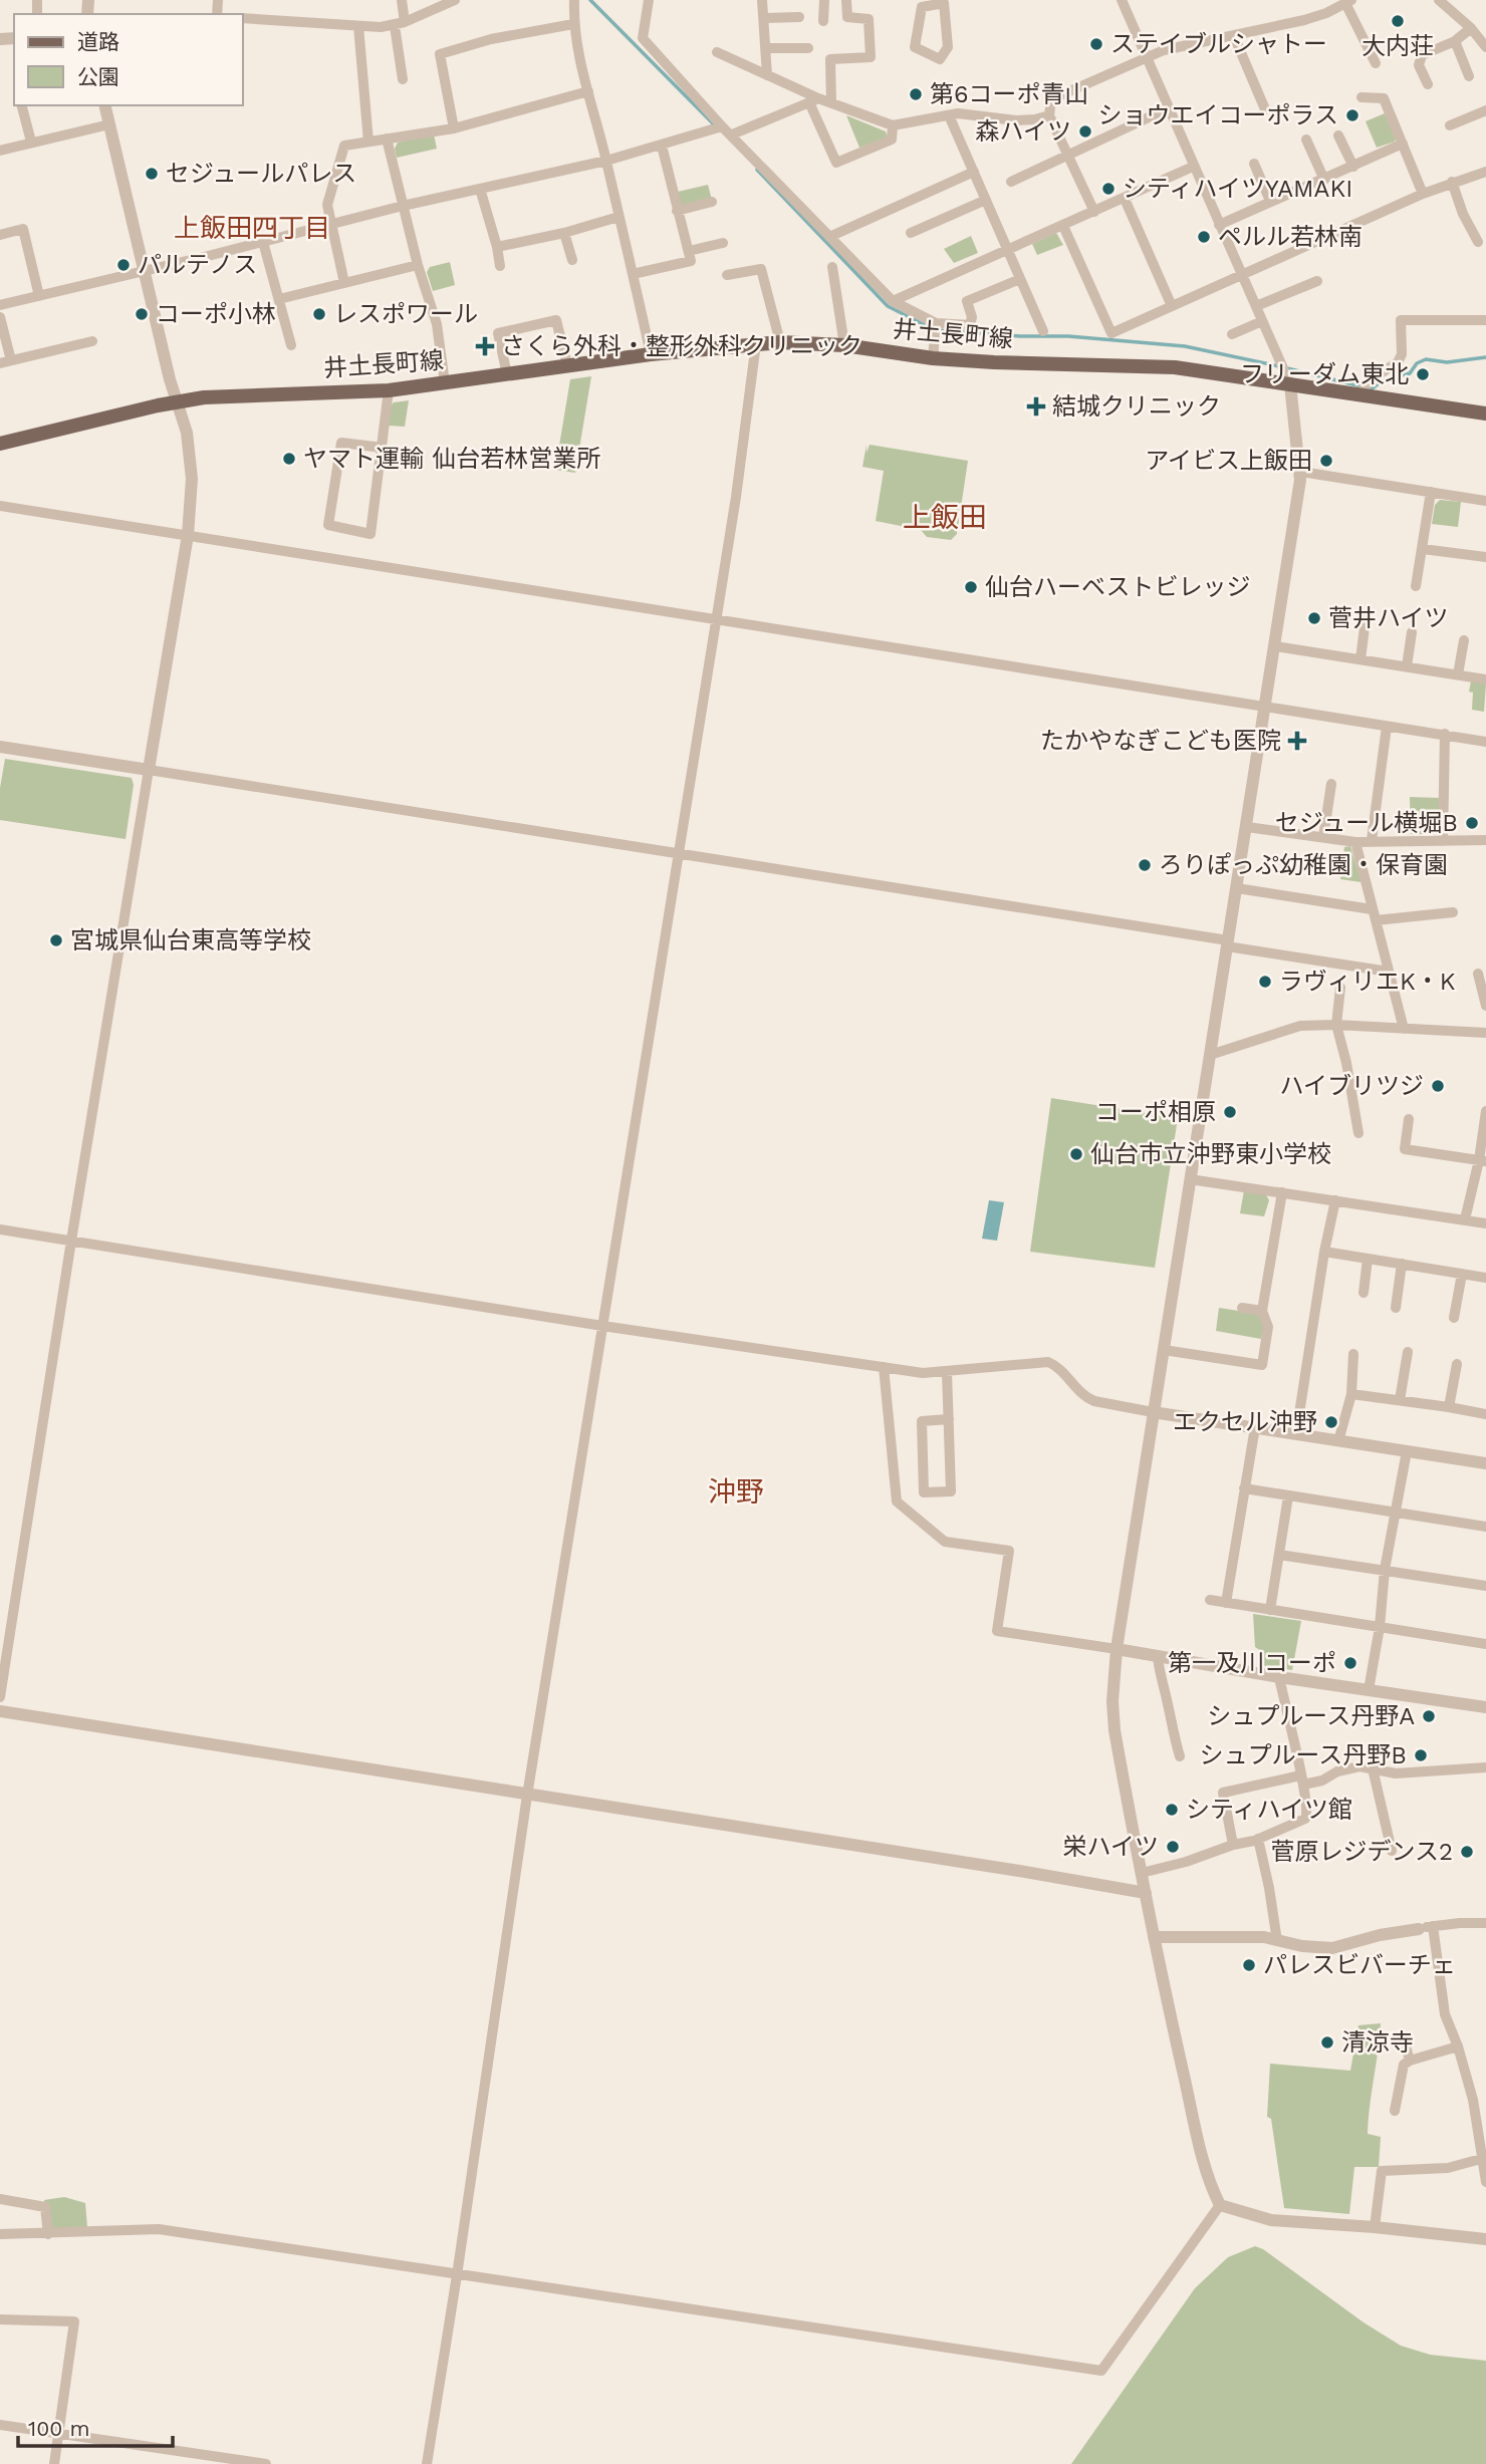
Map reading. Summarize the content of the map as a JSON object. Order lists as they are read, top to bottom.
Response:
{
  "streets": {
    "main road": ["井土長町線"]
  },
  "districts": ["上飯田四丁目", "上飯田", "沖野"],
  "places": {
    "other": [
      "大内荘",
      "ステイブルシャトー",
      "第6コーポ青山",
      "ショウエイコーポラス",
      "森ハイツ",
      "セジュールパレス",
      "シティハイツYAMAKI",
      "ペルル若林南",
      "パルテノス",
      "コーポ小林",
      "レスポワール",
      "フリーダム東北",
      "ヤマト運輸 仙台若林営業所",
      "アイビス上飯田",
      "仙台ハーベストビレッジ",
      "菅井ハイツ",
      "セジュール横堀B",
      "ろりぽっぷ幼稚園・保育園",
      "宮城県仙台東高等学校",
      "ラヴィリエK・K",
      "ハイブリツジ",
      "コーポ相原",
      "仙台市立沖野東小学校",
      "エクセル沖野",
      "第一及川コーポ",
      "シュプルース丹野A",
      "シュプルース丹野B",
      "シティハイツ館",
      "栄ハイツ",
      "菅原レジデンス2",
      "パレスビバーチェ",
      "清涼寺"
    ],
    "health": ["さくら外科・整形外科クリニック", "結城クリニック", "たかやなぎこども医院"]
  },
  "legend": ["道路", "公園"],
  "scale_bar": "100 m"
}
